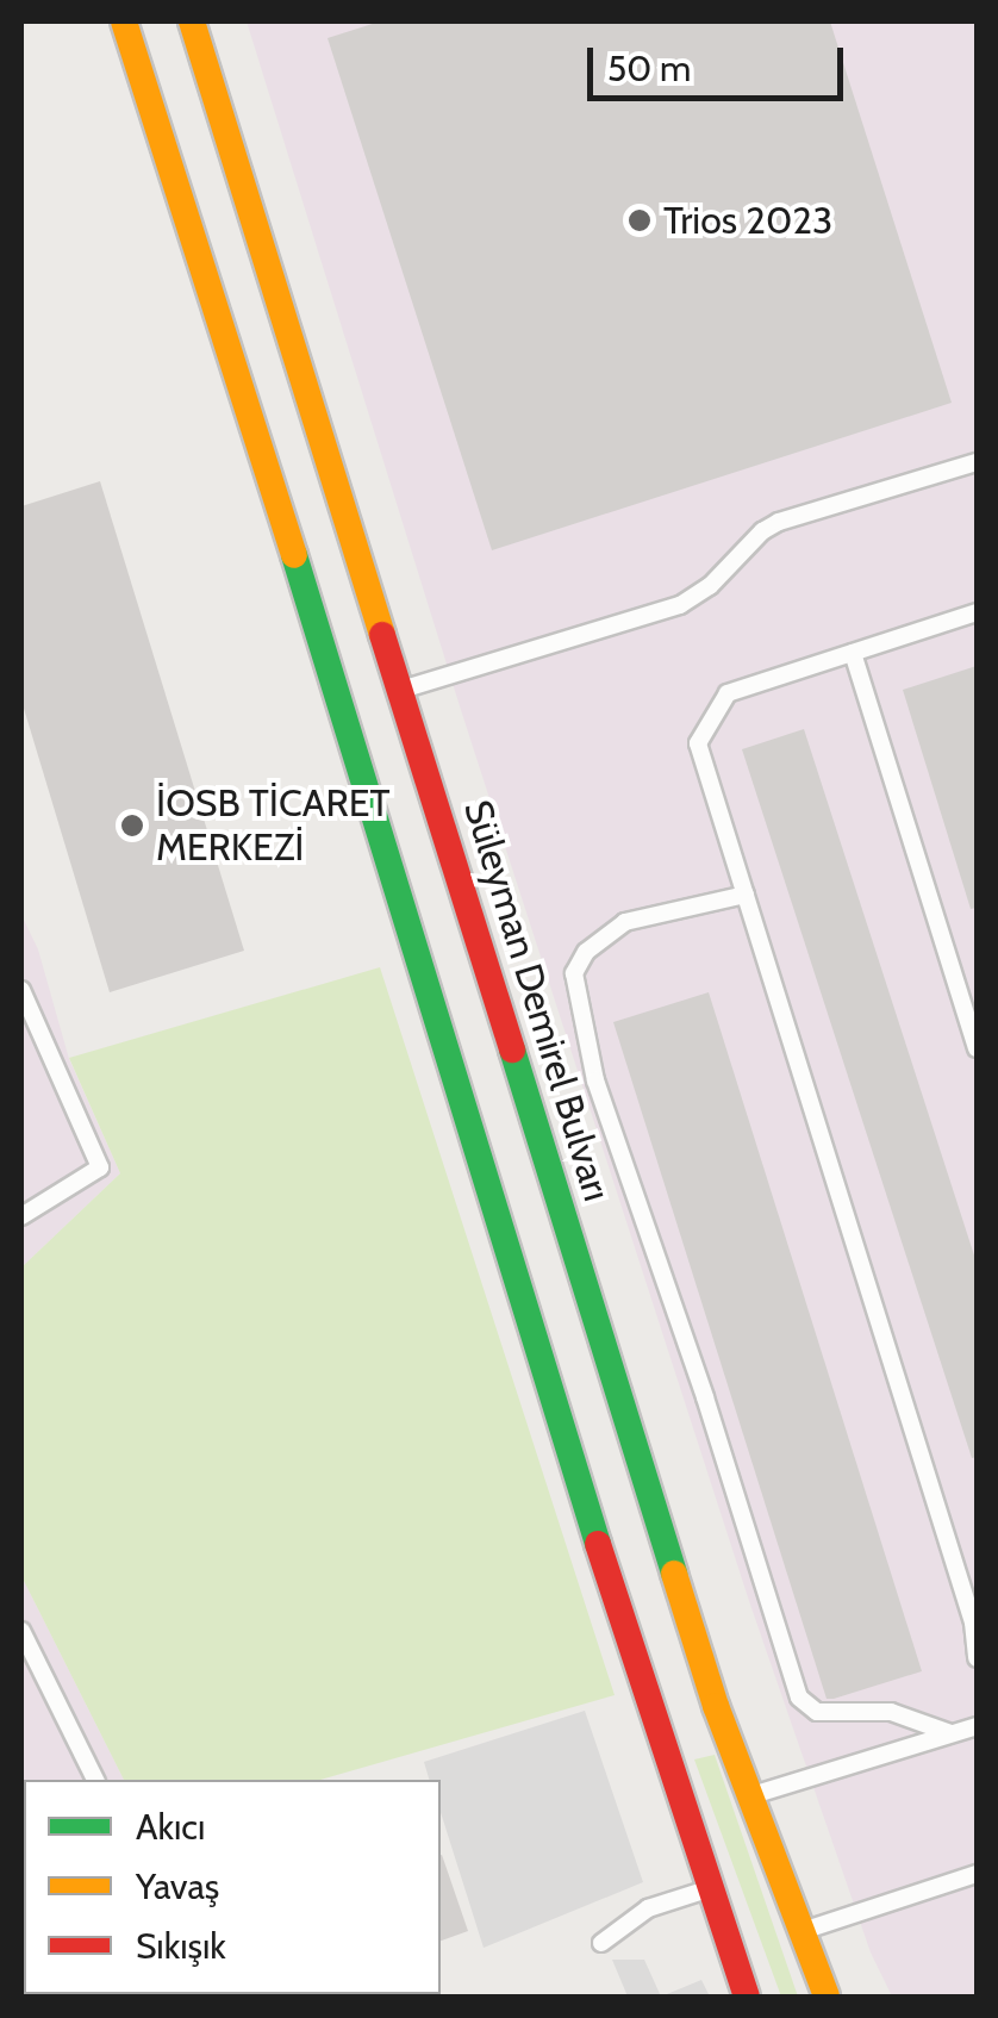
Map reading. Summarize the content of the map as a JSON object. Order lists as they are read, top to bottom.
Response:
{
  "streets": {
    "street": ["Süleyman Demirel Bulvarı"]
  },
  "places": ["Trios 2023", "İOSB TİCARET MERKEZİ"],
  "legend": ["Akıcı", "Yavaş", "Sıkışık"],
  "scale_bar": "50 m"
}
